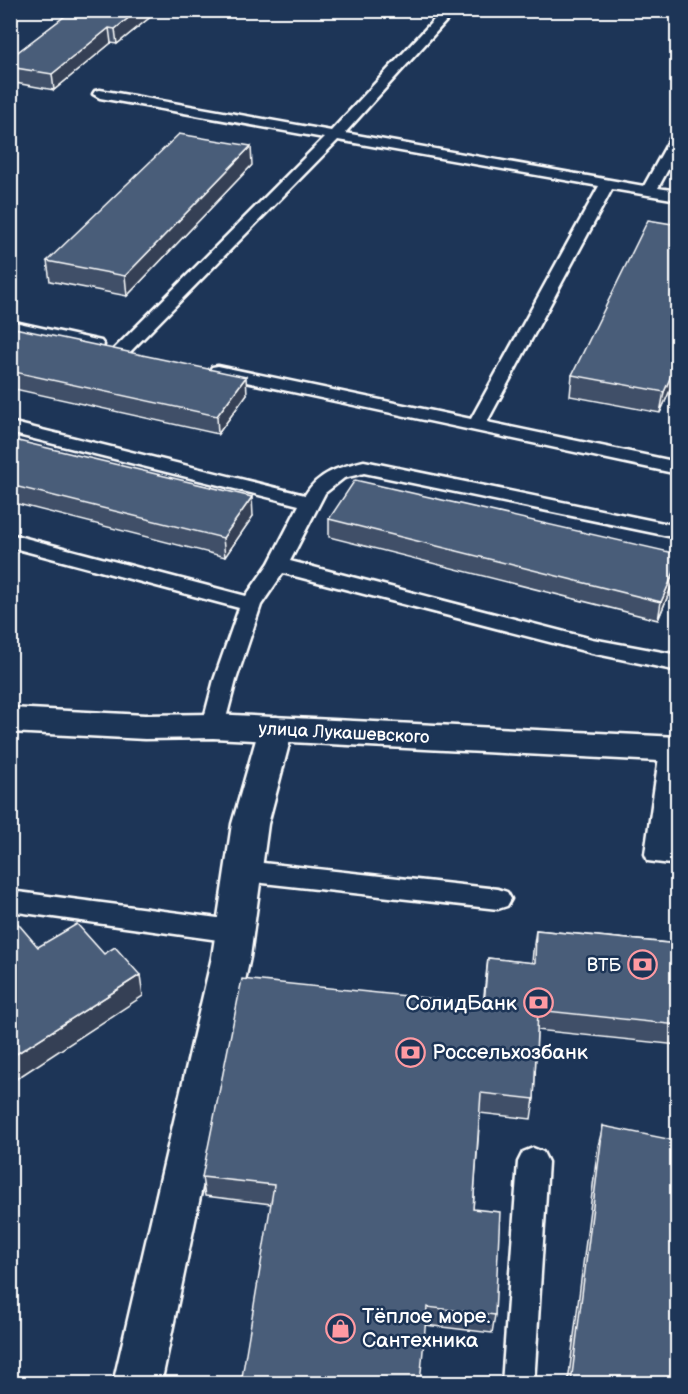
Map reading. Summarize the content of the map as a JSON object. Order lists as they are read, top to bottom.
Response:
{
  "streets": {
    "main road": ["улица Лукашевского"]
  },
  "places": {
    "bank": ["ВТБ", "СолидБанк", "Россельхозбанк"],
    "shop": ["Тёплое море. Сантехника"]
  }
}
